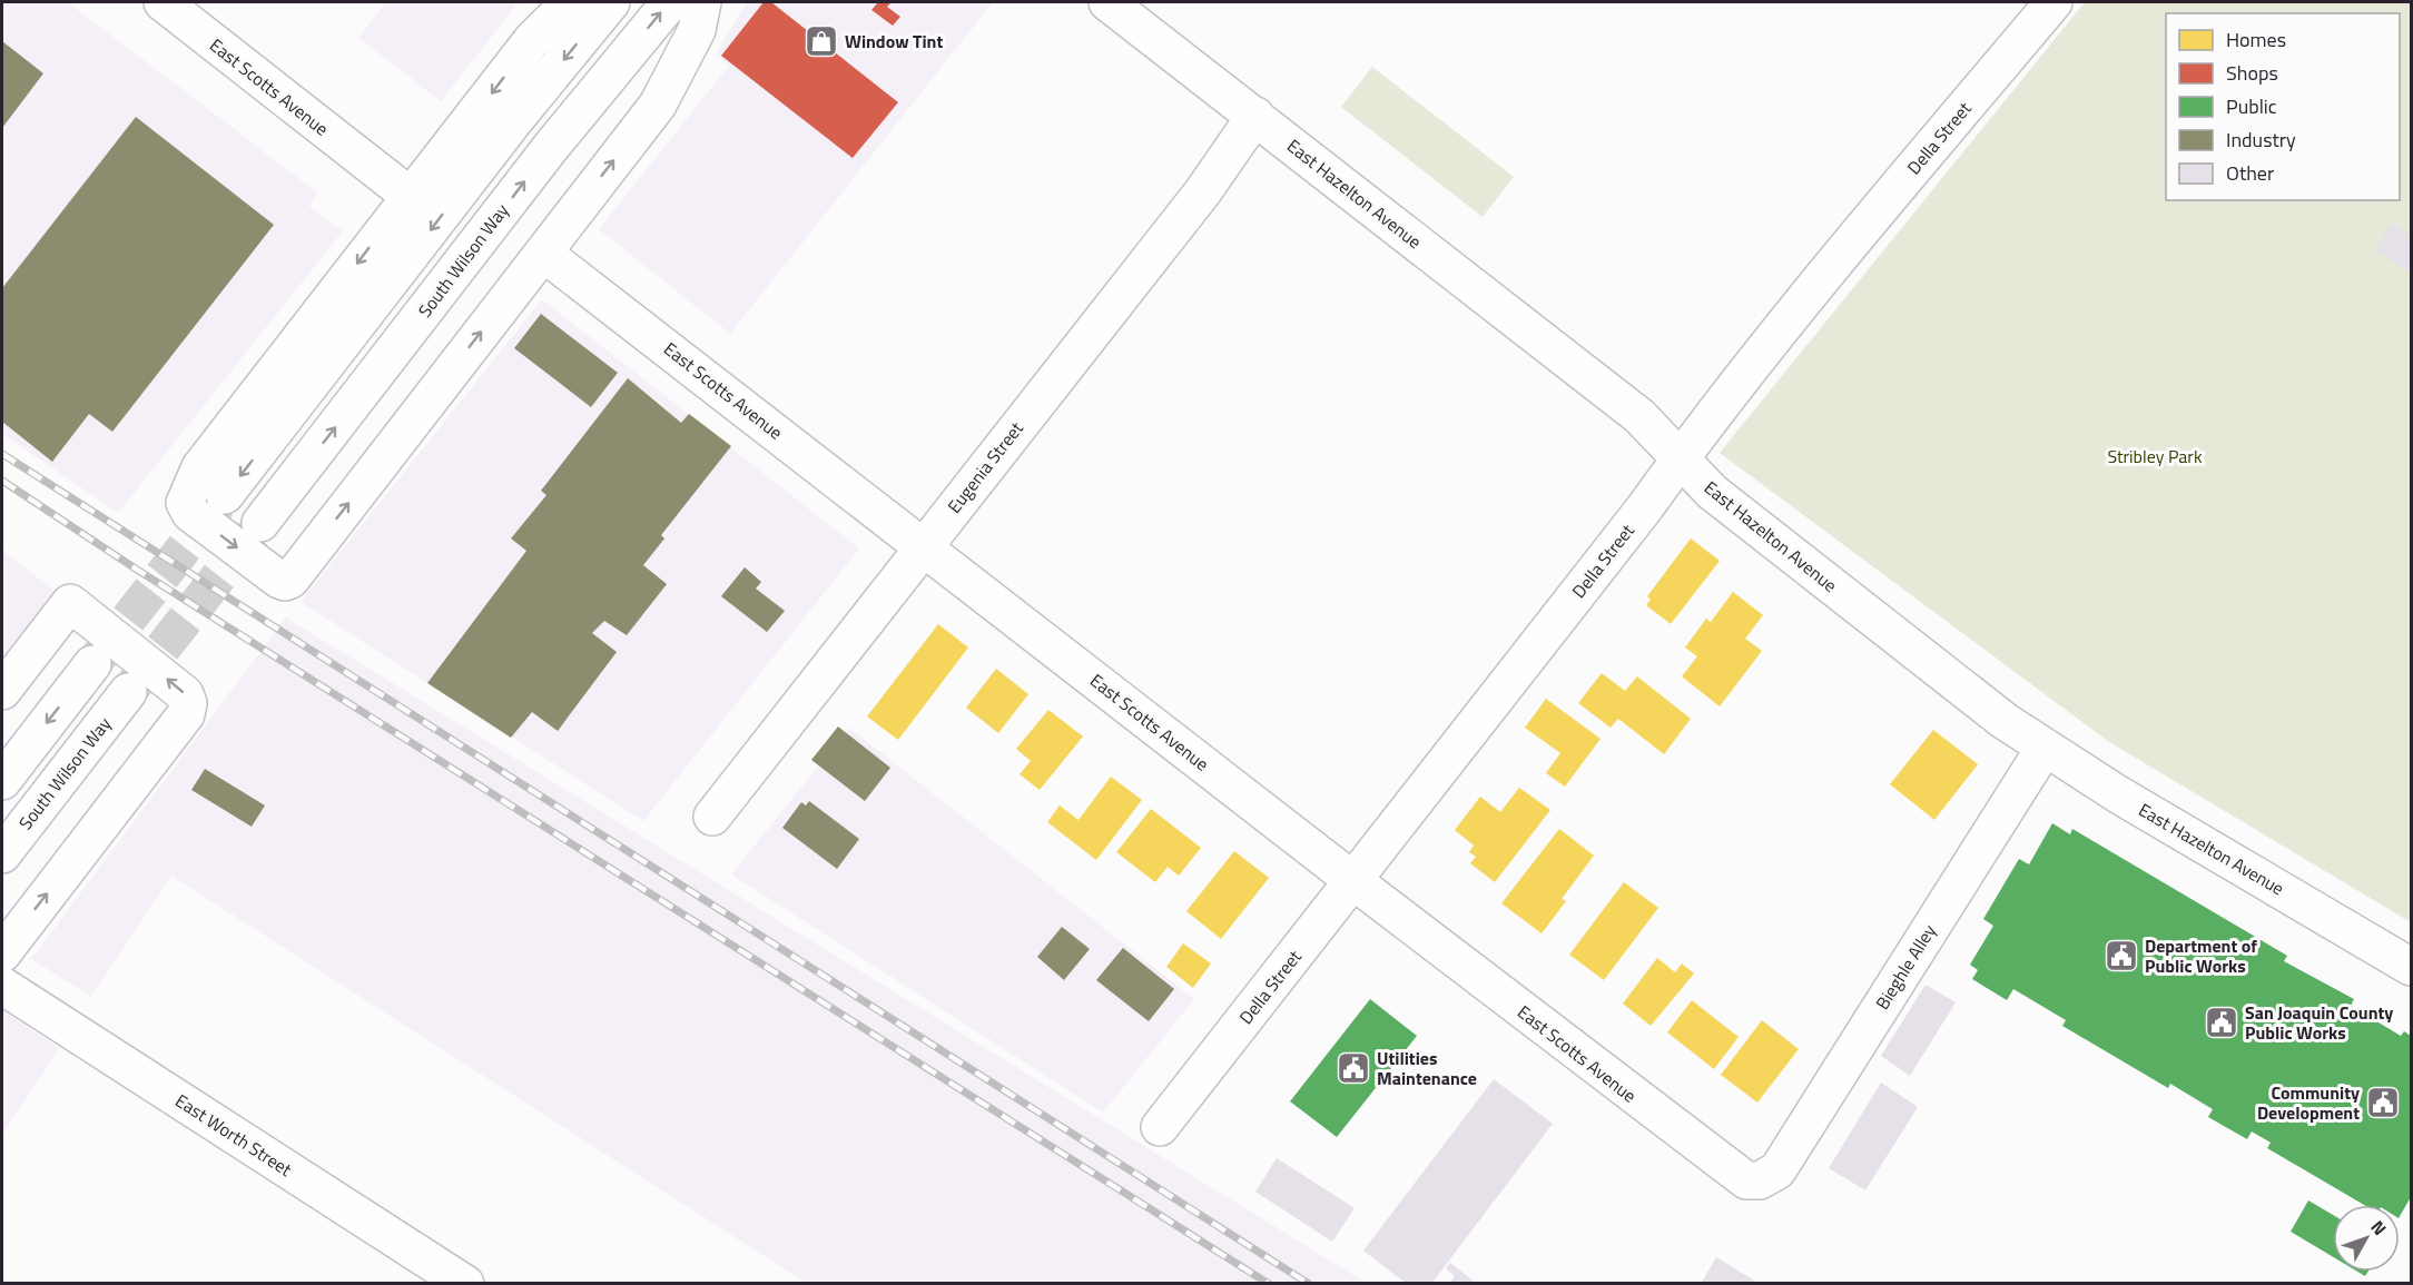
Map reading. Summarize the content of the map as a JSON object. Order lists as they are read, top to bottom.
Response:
{
  "streets": {
    "street": [
      "East Scotts Avenue",
      "Della Street",
      "East Hazelton Avenue",
      "South Wilson Way",
      "Eugenia Street",
      "Bieghle Alley",
      "East Worth Street"
    ]
  },
  "crossings": [
    ["East Scotts Avenue", "Della Street"],
    ["East Scotts Avenue", "Eugenia Street"],
    ["East Scotts Avenue", "Bieghle Alley"],
    ["Della Street", "East Hazelton Avenue"],
    ["East Hazelton Avenue", "Eugenia Street"],
    ["East Hazelton Avenue", "Bieghle Alley"]
  ],
  "parks": ["Stribley Park"],
  "places": {
    "shop": ["Window Tint"],
    "public building": [
      "Department of Public Works",
      "San Joaquin County Public Works",
      "Utilities Maintenance",
      "Community Development"
    ]
  },
  "legend": [
    "Homes",
    "Shops",
    "Public",
    "Industry",
    "Other"
  ],
  "north": "top right"
}
